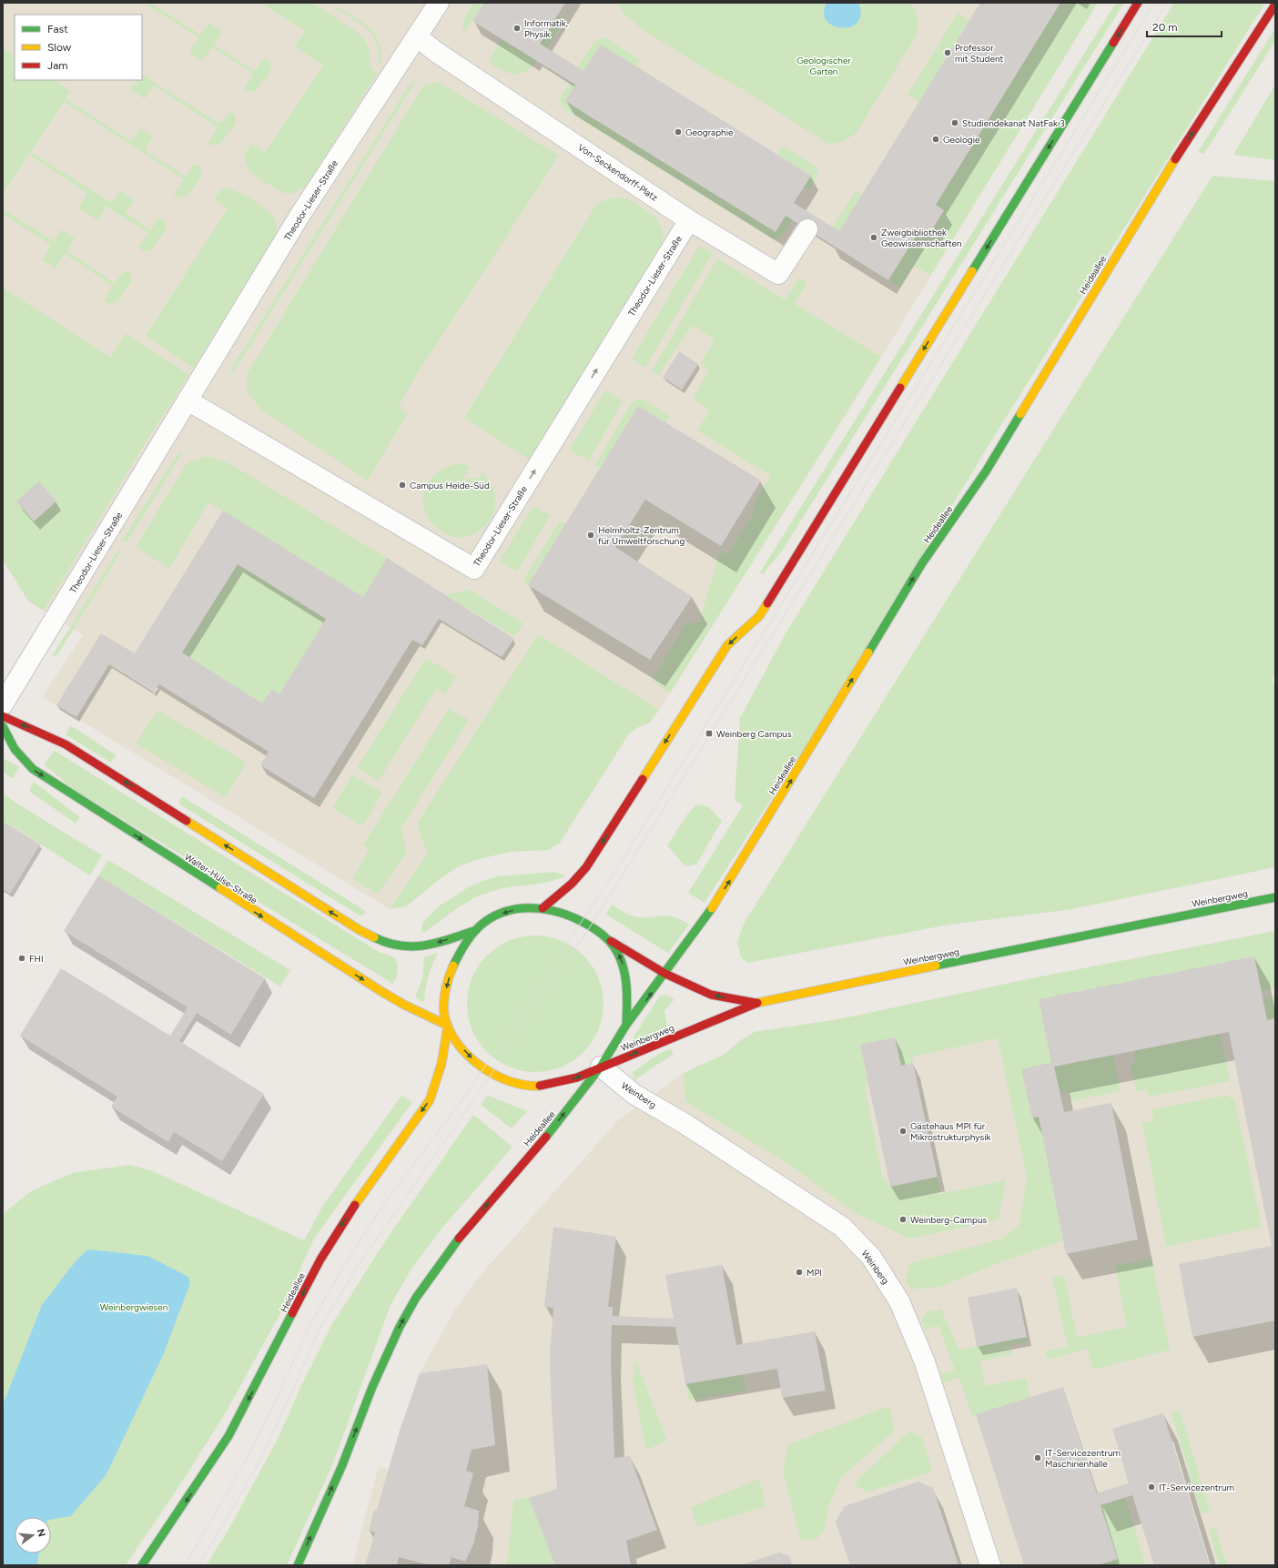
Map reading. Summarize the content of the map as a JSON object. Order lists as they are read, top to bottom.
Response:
{
  "streets": {
    "main road": ["Heideallee", "Walter-Hülse-Straße", "Weinbergweg"],
    "street": ["Von-Seckendorff-Platz", "Theodor-Lieser-Straße", "Weinberg"]
  },
  "crossings": [
    ["Von-Seckendorff-Platz", "Theodor-Lieser-Straße"],
    ["Heideallee", "Walter-Hülse-Straße"],
    ["Heideallee", "Weinbergweg"],
    ["Heideallee", "Weinberg"],
    ["Walter-Hülse-Straße", "Weinbergweg"],
    ["Weinbergweg", "Weinberg"]
  ],
  "one_way": ["Weinbergweg"],
  "parks": ["Geologischer Garten", "Weinbergwiesen"],
  "places": {
    "other": [
      "Informatik, Physik",
      "Professor mit Student",
      "Studiendekanat NatFak 3",
      "Geographie",
      "Geologie",
      "Zweigbibliothek Geowissenschaften",
      "Campus Heide-Süd",
      "Helmholtz-Zentrum für Umweltforschung",
      "FHI",
      "Gästehaus MPI für Mikrostrukturphysik",
      "Weinberg-Campus",
      "MPI",
      "IT-Servicezentrum Maschinenhalle",
      "IT-Servicezentrum"
    ],
    "transit": ["Weinberg Campus"]
  },
  "legend": ["Fast", "Slow", "Jam"],
  "scale_bar": "20 m",
  "north": "right"
}
